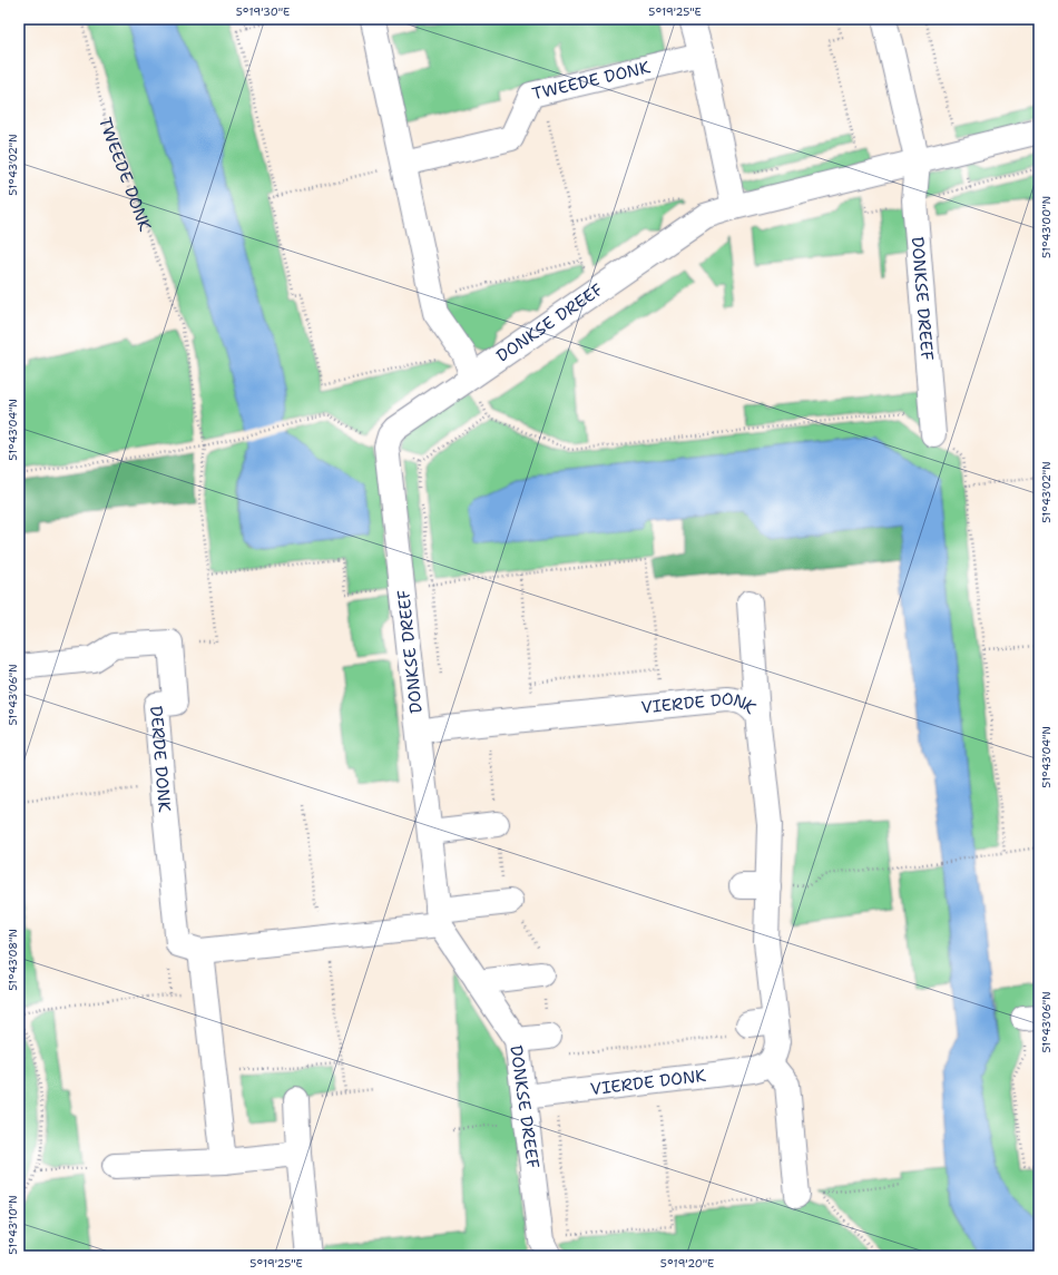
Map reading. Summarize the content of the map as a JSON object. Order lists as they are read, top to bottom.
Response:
{
  "streets": {
    "street": [
      "TWEEDE DONK",
      "DONKSE DREEF",
      "VIERDE DONK",
      "DERDE DONK"
    ]
  },
  "crossings": [
    ["TWEEDE DONK", "DERDE DONK"],
    ["DONKSE DREEF", "VIERDE DONK"],
    ["DONKSE DREEF", "DERDE DONK"]
  ],
  "coordinates": [
    "5°19'30\"E",
    "5°19'25\"E",
    "51°43'02\"N",
    "51°43'00\"N",
    "51°43'04\"N",
    "51°43'06\"N",
    "51°43'08\"N",
    "51°43'10\"N",
    "5°19'20\"E"
  ]
}
